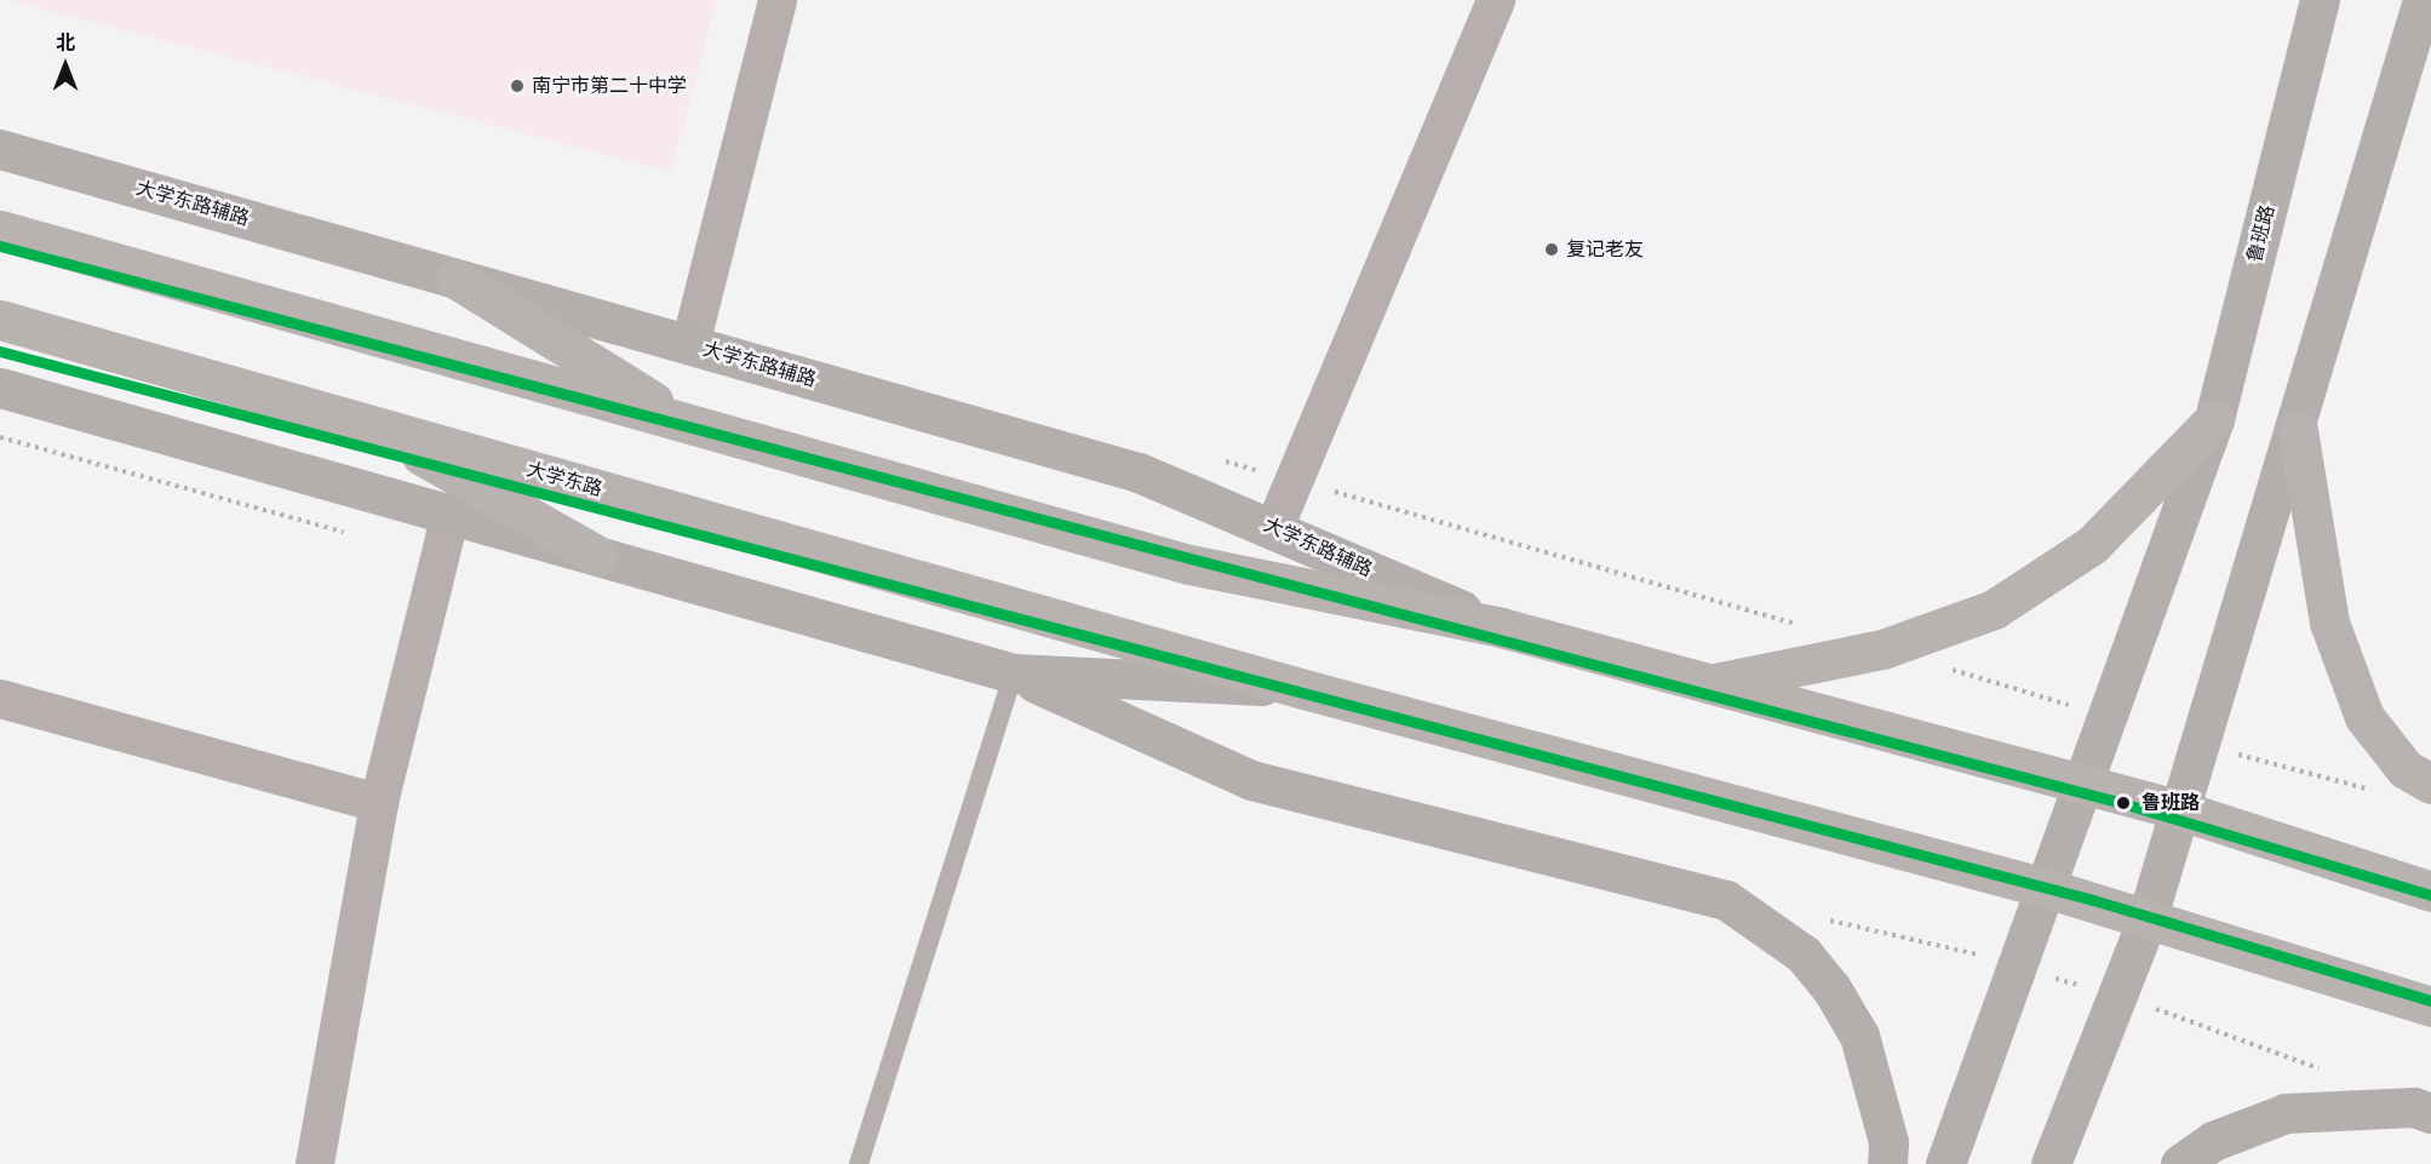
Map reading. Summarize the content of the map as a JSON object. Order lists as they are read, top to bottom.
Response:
{
  "streets": {
    "main road": ["大学东路辅路", "鲁班路", "大学东路"]
  },
  "crossings": [
    ["鲁班路", "大学东路"]
  ],
  "places": ["南宁市第二十中学", "复记老友", "鲁班路"],
  "north": "top"
}
